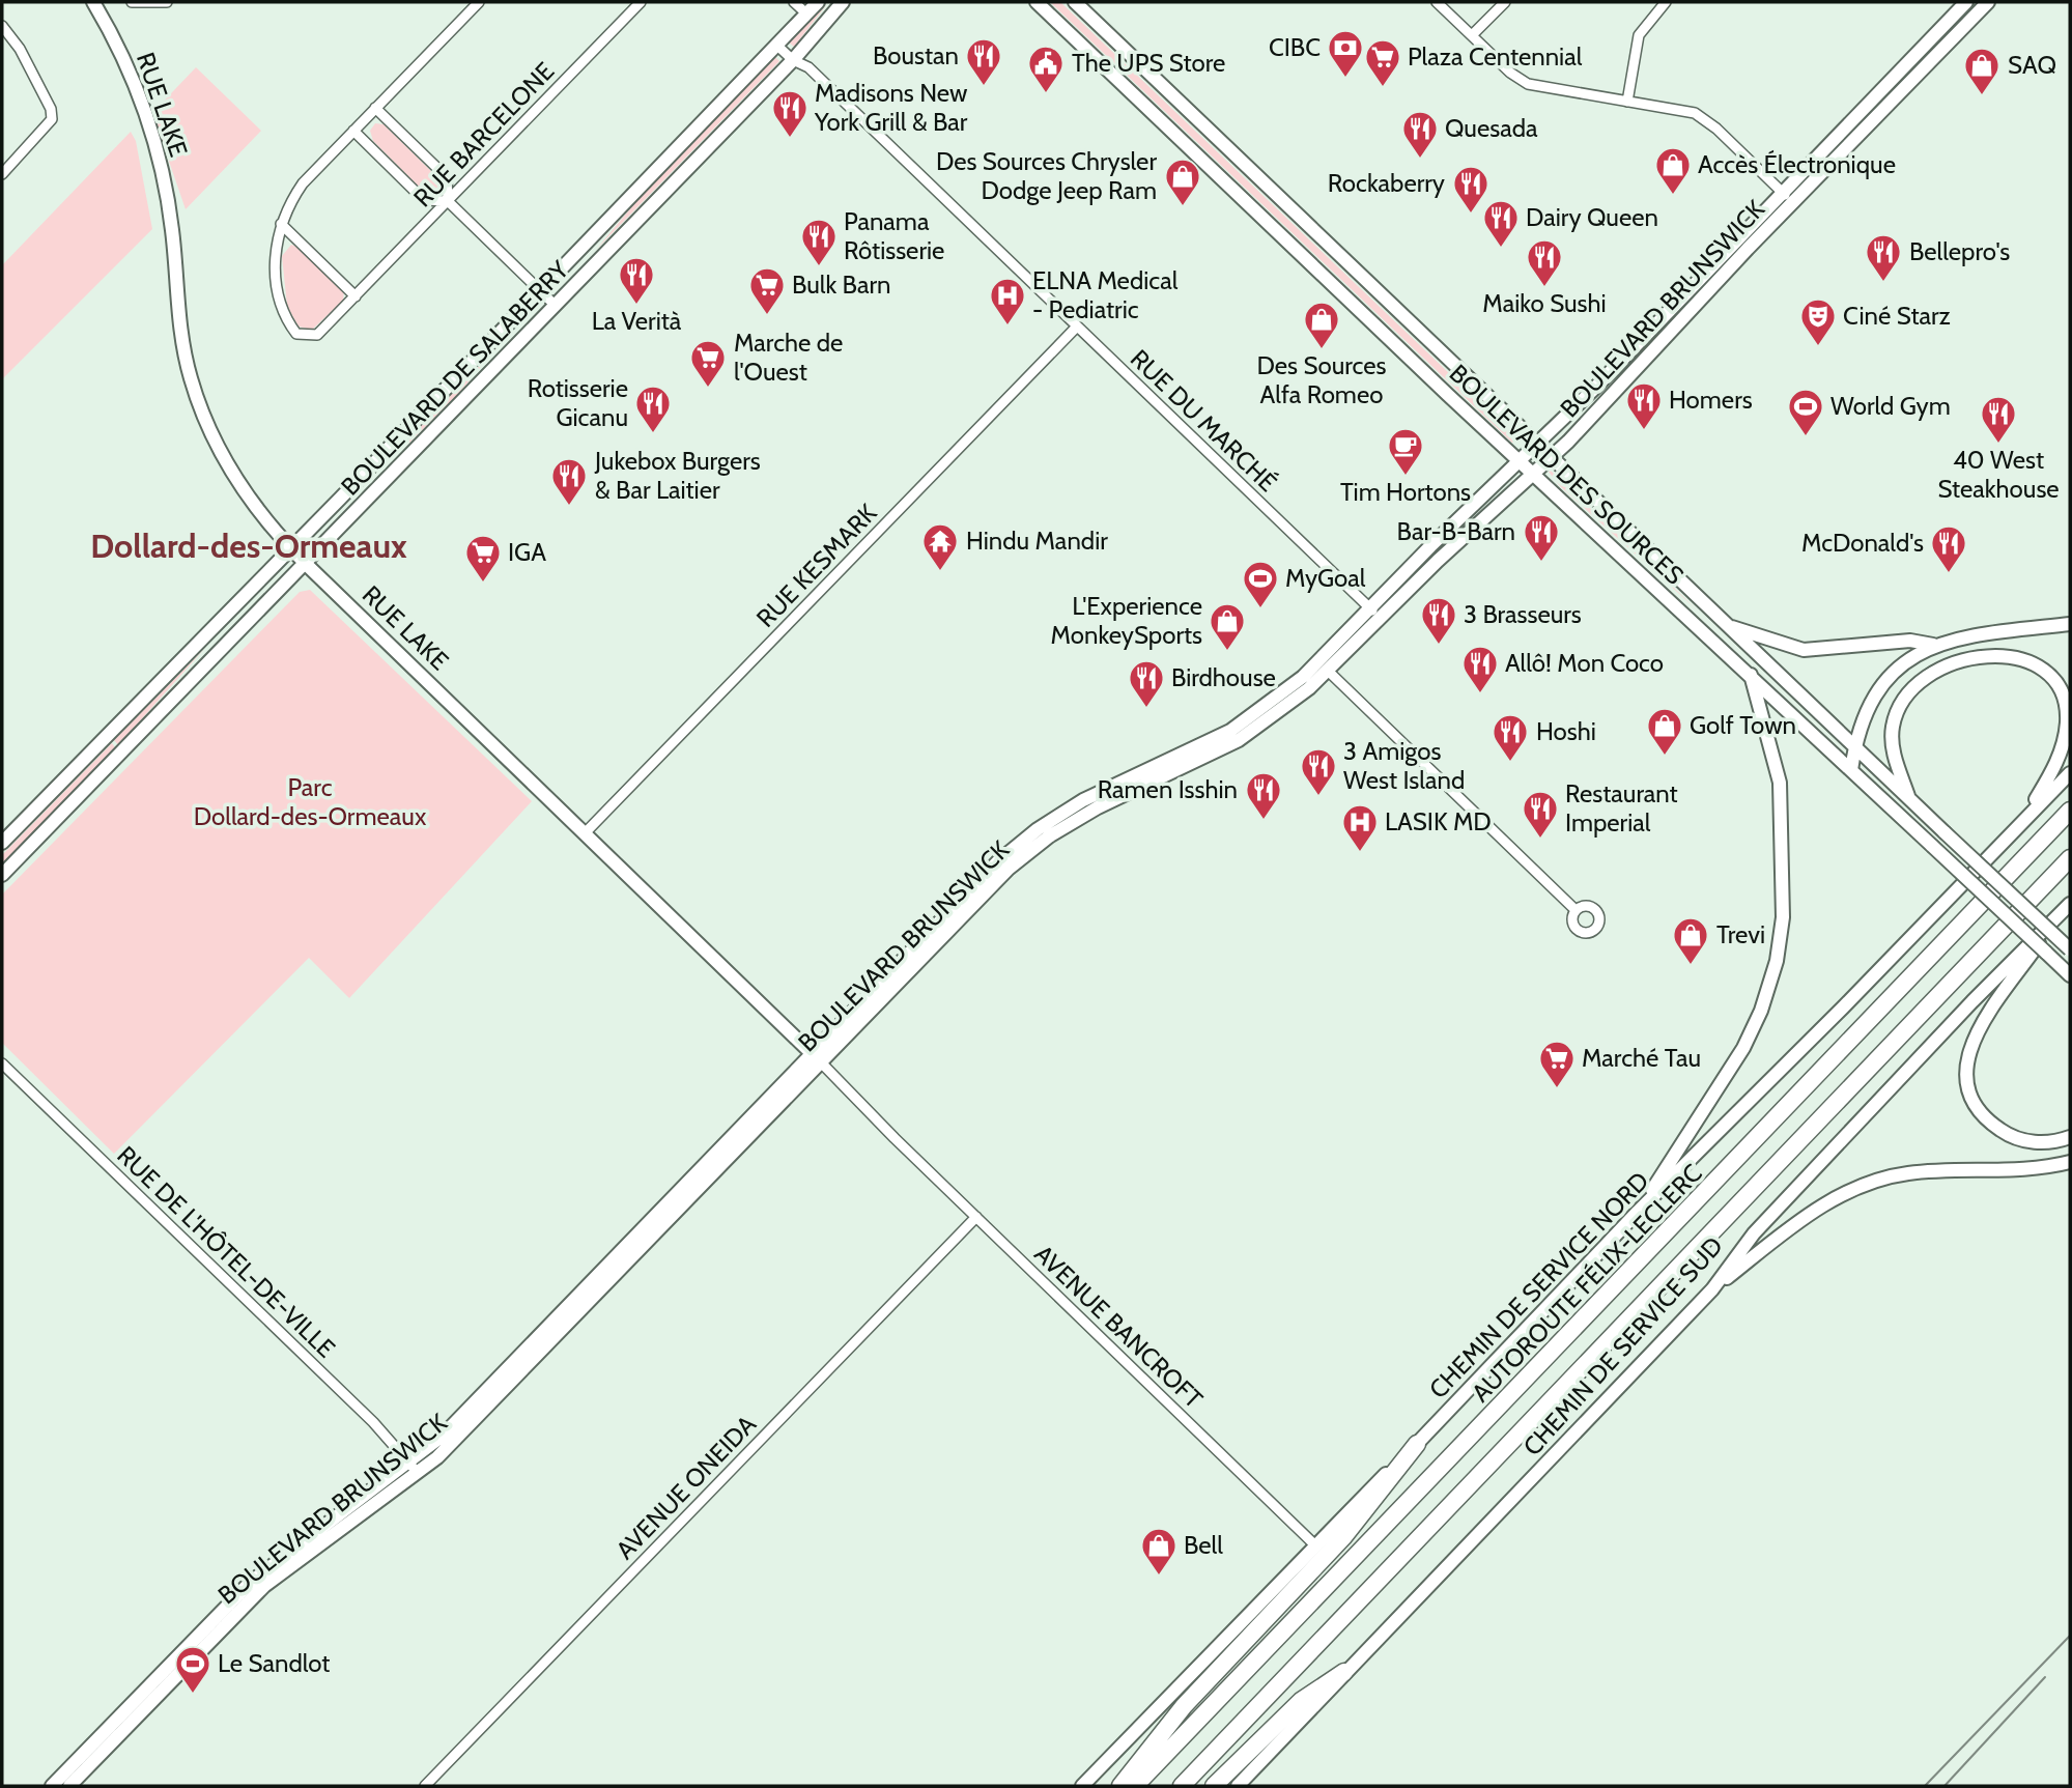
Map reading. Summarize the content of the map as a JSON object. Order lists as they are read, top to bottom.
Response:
{
  "streets": {
    "highway": ["AUTOROUTE FÉLIX-LECLERC"],
    "street": [
      "RUE LAKE",
      "RUE BARCELONE",
      "BOULEVARD BRUNSWICK",
      "BOULEVARD DE SALABERRY",
      "RUE DU MARCHÉ",
      "BOULEVARD DES SOURCES",
      "RUE KESMARK",
      "RUE DE L'HÔTEL-DE-VILLE",
      "CHEMIN DE SERVICE NORD",
      "AVENUE BANCROFT",
      "CHEMIN DE SERVICE SUD",
      "AVENUE ONEIDA"
    ]
  },
  "crossings": [
    ["RUE LAKE", "BOULEVARD BRUNSWICK"],
    ["RUE LAKE", "BOULEVARD DE SALABERRY"],
    ["RUE LAKE", "RUE KESMARK"],
    ["RUE LAKE", "AVENUE BANCROFT"],
    ["BOULEVARD BRUNSWICK", "RUE DU MARCHÉ"],
    ["BOULEVARD BRUNSWICK", "BOULEVARD DES SOURCES"],
    ["BOULEVARD BRUNSWICK", "RUE DE L'HÔTEL-DE-VILLE"],
    ["BOULEVARD BRUNSWICK", "AVENUE BANCROFT"],
    ["BOULEVARD DE SALABERRY", "RUE DU MARCHÉ"],
    ["RUE DU MARCHÉ", "RUE KESMARK"],
    ["CHEMIN DE SERVICE NORD", "AVENUE BANCROFT"],
    ["AVENUE BANCROFT", "AVENUE ONEIDA"]
  ],
  "districts": ["Dollard-des-Ormeaux"],
  "parks": ["Parc Dollard-des-Ormeaux"],
  "places": {
    "bank": ["CIBC"],
    "restaurant": [
      "Boustan",
      "Madisons New York Grill & Bar",
      "Quesada",
      "Rockaberry",
      "Dairy Queen",
      "Panama Rôtisserie",
      "Bellepro's",
      "Maiko Sushi",
      "La Verità",
      "Homers",
      "Rotisserie Gicanu",
      "40 West Steakhouse",
      "Jukebox Burgers & Bar Laitier",
      "Bar-B-Barn",
      "McDonald's",
      "3 Brasseurs",
      "Allô! Mon Coco",
      "Birdhouse",
      "Hoshi",
      "3 Amigos West Island",
      "Ramen Isshin",
      "Restaurant Imperial"
    ],
    "supermarket": [
      "Plaza Centennial",
      "Bulk Barn",
      "Marche de l'Ouest",
      "IGA",
      "Marché Tau"
    ],
    "public building": ["The UPS Store"],
    "shop": [
      "SAQ",
      "Accès Électronique",
      "Des Sources Chrysler Dodge Jeep Ram",
      "Des Sources Alfa Romeo",
      "L'Experience MonkeySports",
      "Golf Town",
      "Trevi",
      "Bell"
    ],
    "hospital": ["ELNA Medical - Pediatric", "LASIK MD"],
    "theatre": ["Ciné Starz"],
    "sports": ["World Gym", "MyGoal", "Le Sandlot"],
    "cafe": ["Tim Hortons"],
    "temple": ["Hindu Mandir"]
  }
}
